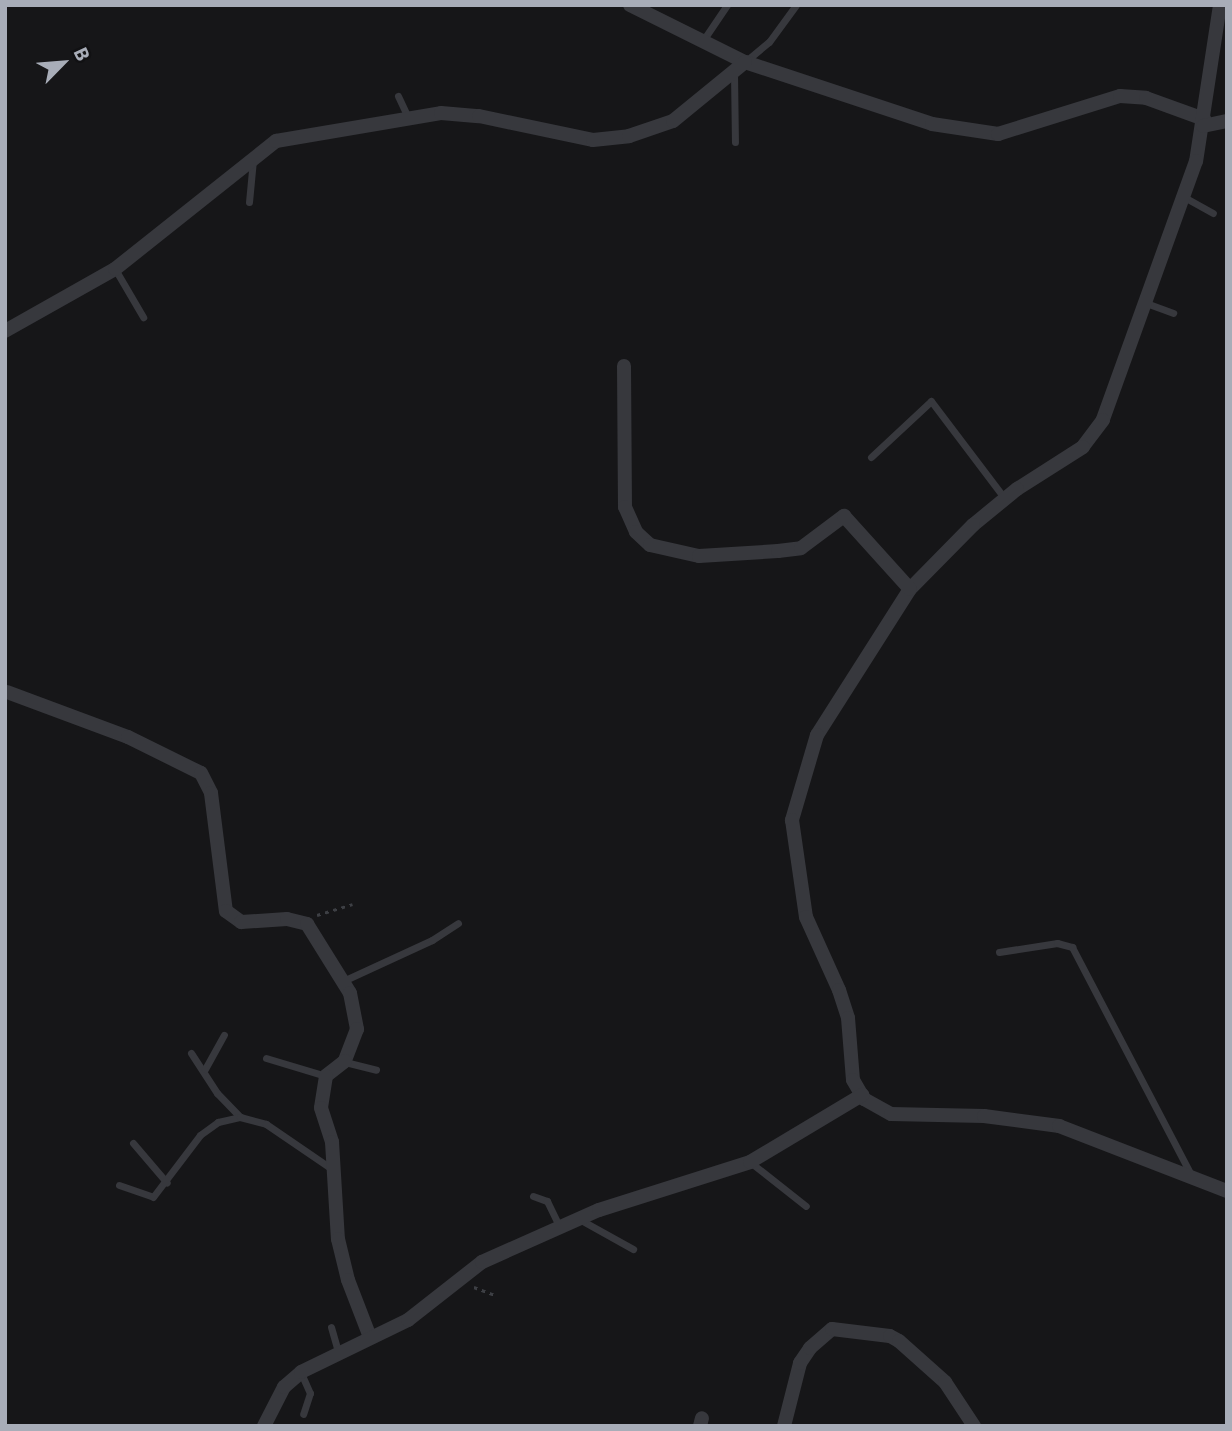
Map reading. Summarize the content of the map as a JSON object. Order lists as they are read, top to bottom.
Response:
{
  "north": "top right"
}
